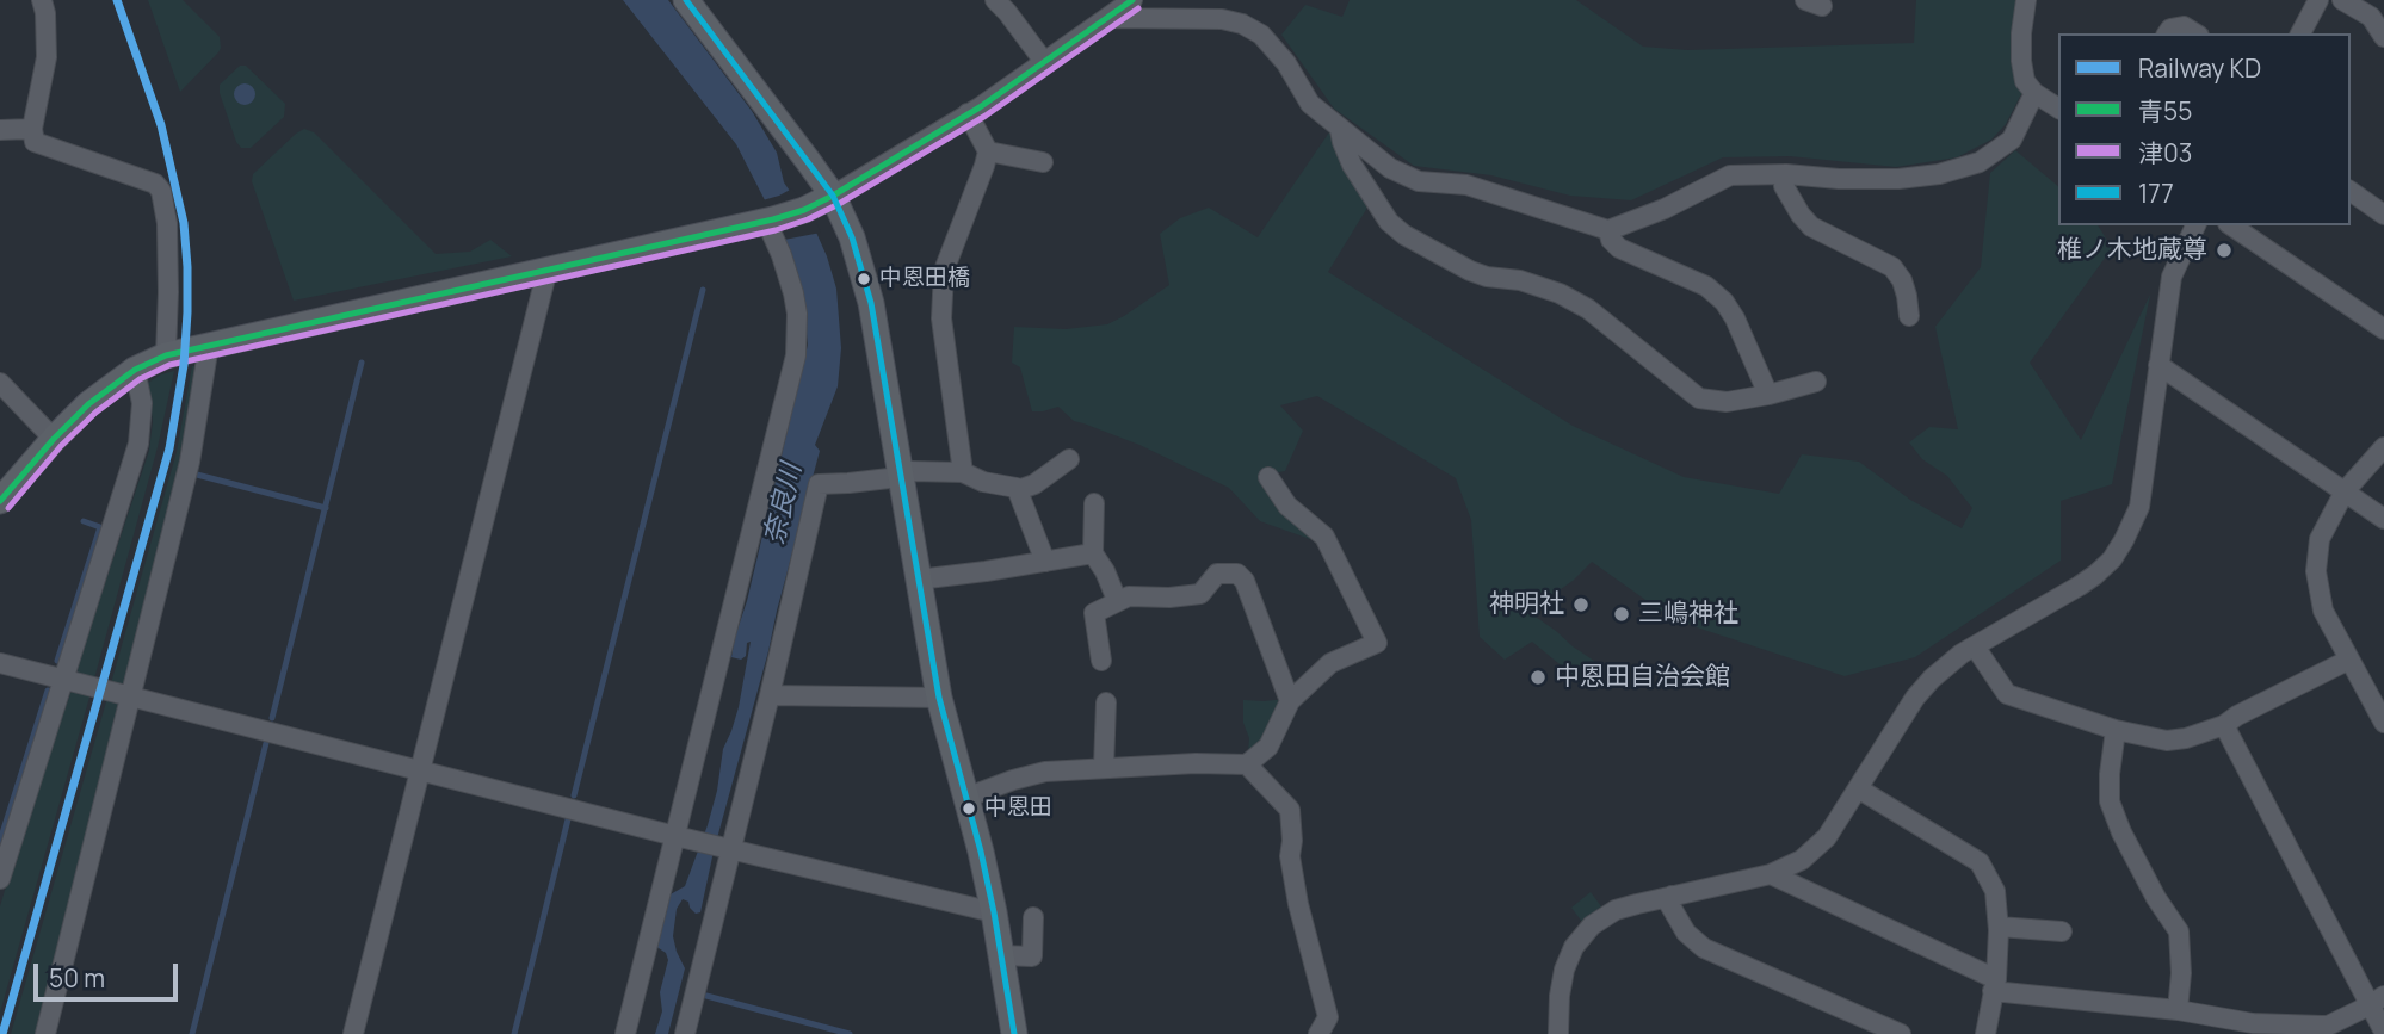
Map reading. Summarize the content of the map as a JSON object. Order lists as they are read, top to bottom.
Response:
{
  "water": ["奈良川"],
  "places": [
    "椎ノ木地蔵尊",
    "中恩田橋",
    "神明社",
    "三嶋神社",
    "中恩田自治会館",
    "中恩田"
  ],
  "lines": [
    "rail line KD",
    "transit line 青55",
    "transit line 177",
    "transit line 津03"
  ],
  "legend": [
    "Railway KD",
    "青55",
    "津03",
    "177"
  ],
  "scale_bar": "50 m"
}
